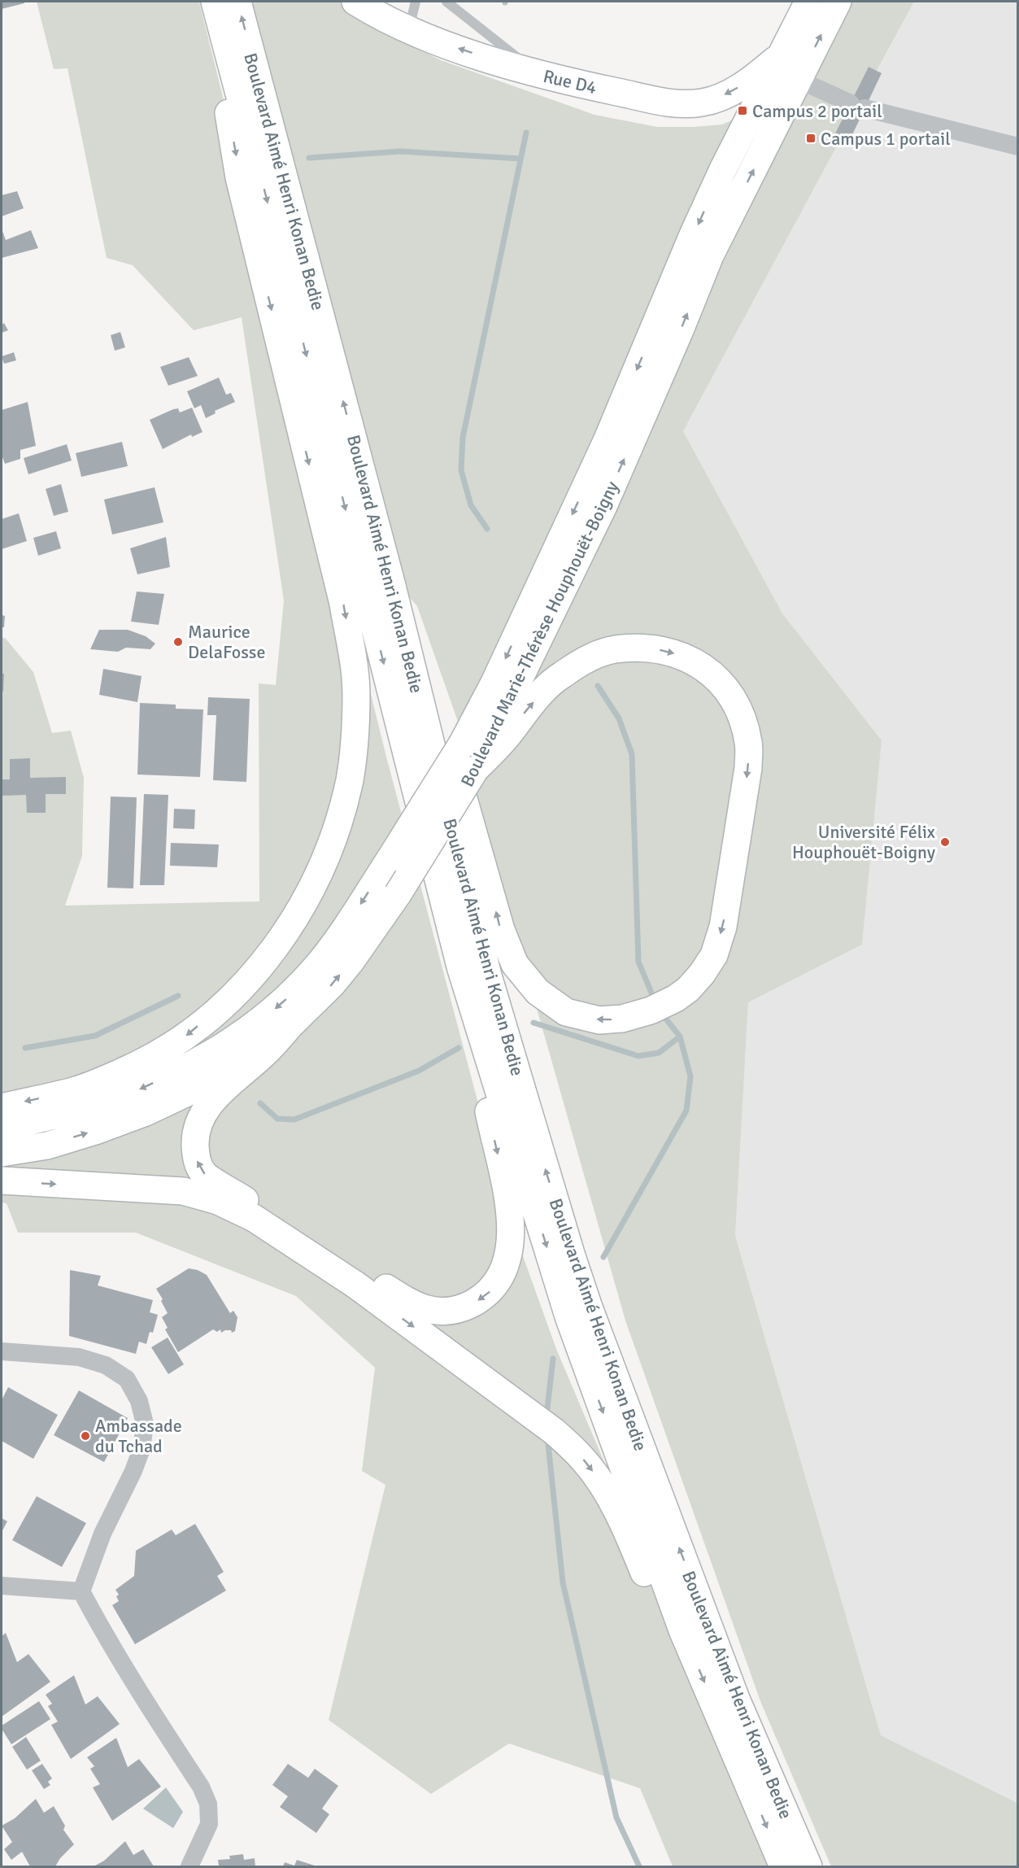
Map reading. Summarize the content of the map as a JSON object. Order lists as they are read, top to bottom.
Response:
{
  "streets": {
    "main road": ["Rue D4", "Boulevard Aimé Henri Konan Bedie", "Boulevard Marie-Thérèse Houphouët-Boigny"]
  },
  "crossings": [
    ["Rue D4", "Boulevard Marie-Thérèse Houphouët-Boigny"]
  ],
  "one_way": ["Rue D4"],
  "places": {
    "transit": ["Campus 2 portail", "Campus 1 portail"],
    "other": ["Maurice DelaFosse", "Université Félix Houphouët-Boigny", "Ambassade du Tchad"]
  }
}
